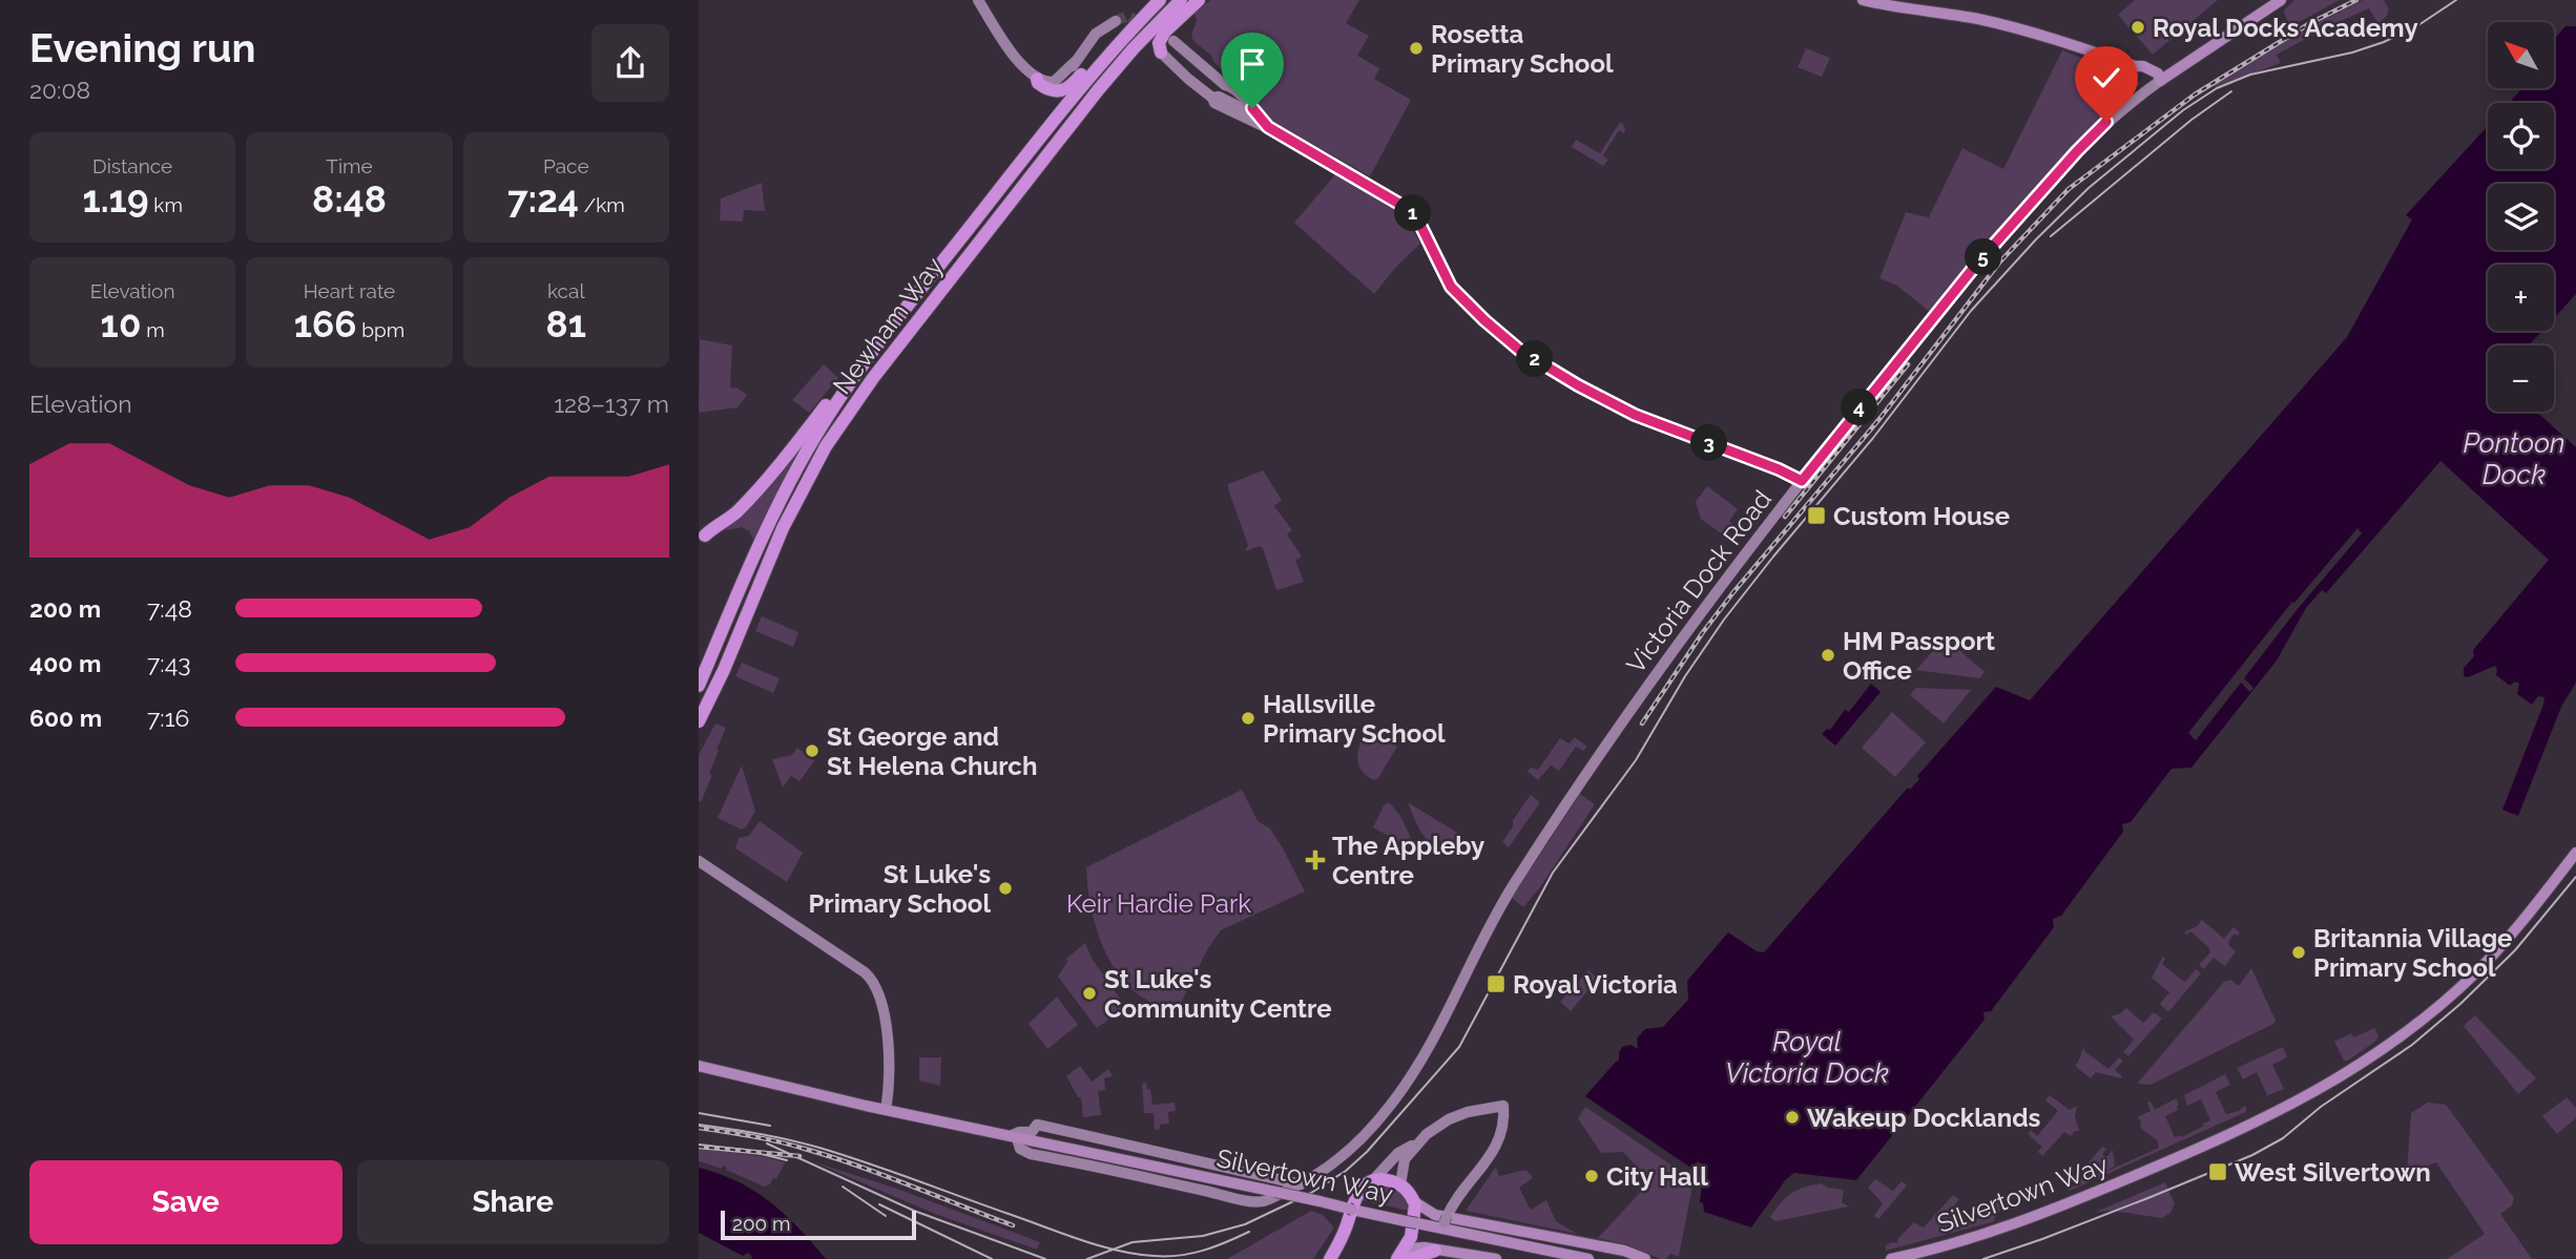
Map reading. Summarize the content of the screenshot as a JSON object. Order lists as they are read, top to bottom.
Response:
{
  "streets": {
    "highway": ["Newham Way"],
    "main road": ["Victoria Dock Road", "Silvertown Way"]
  },
  "crossings": [
    ["Victoria Dock Road", "Silvertown Way"]
  ],
  "water": ["Pontoon Dock", "Royal Victoria Dock"],
  "parks": ["Keir Hardie Park"],
  "places": {
    "other": [
      "Royal Docks Academy",
      "Rosetta Primary School",
      "HM Passport Office",
      "Hallsville Primary School",
      "St George and St Helena Church",
      "St Luke's Primary School",
      "Britannia Village Primary School",
      "St Luke's Community Centre",
      "Wakeup Docklands",
      "City Hall"
    ],
    "transit": ["Custom House", "Royal Victoria", "West Silvertown"],
    "health": ["The Appleby Centre"]
  },
  "scale_bar": "200 m",
  "north": "top left",
  "page": {
    "heading": ["Evening run", "20:08"],
    "map_buttons": ["+", "−"],
    "stats": [
      ["Distance", "1.19 km"],
      ["Time", "8:48"],
      ["Pace", "7:24 /km"],
      ["Elevation", "10 m"],
      ["Heart rate", "166 bpm"],
      ["kcal", "81"]
    ],
    "pins": [
      "1",
      "5",
      "2",
      "4",
      "3"
    ],
    "chart": ["Elevation", "128–137 m"],
    "list": [
      {
        "name": "200 m",
        "note": "7:48"
      },
      {
        "name": "400 m",
        "note": "7:43"
      },
      {
        "name": "600 m",
        "note": "7:16"
      }
    ],
    "buttons": ["Save", "Share"],
    "scale": "200 m"
  }
}
